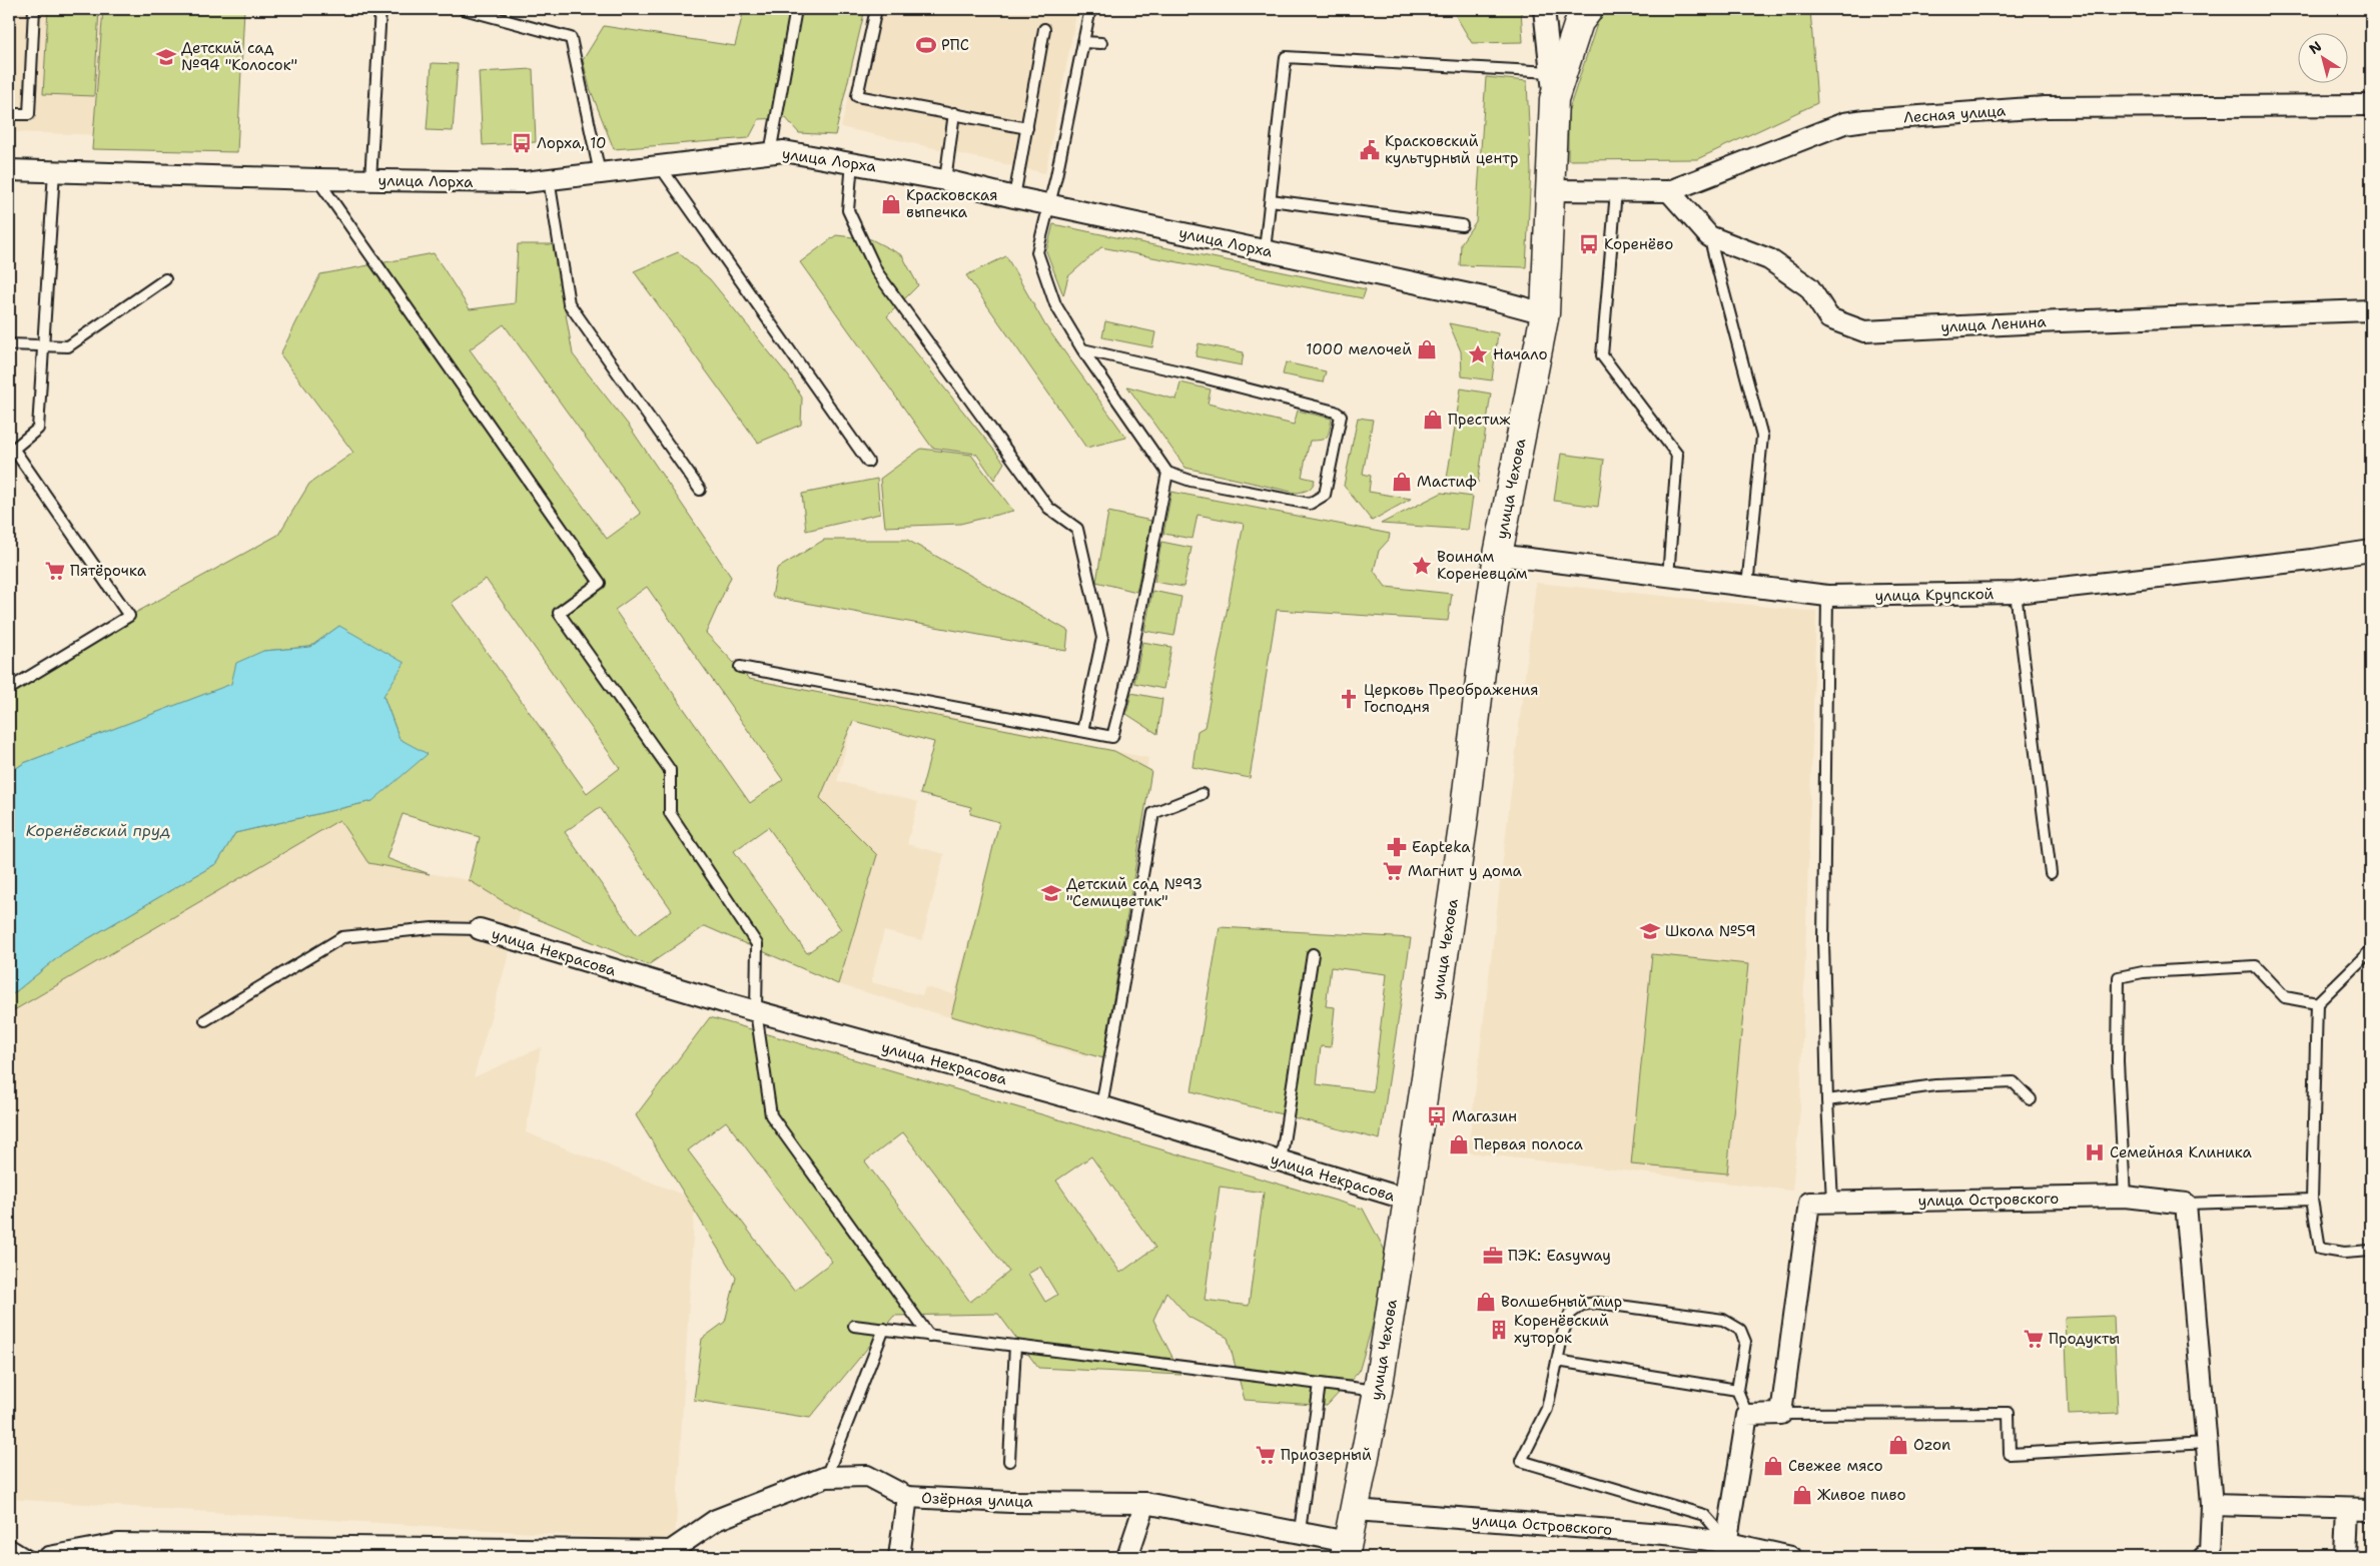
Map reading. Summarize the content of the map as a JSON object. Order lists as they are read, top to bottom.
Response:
{
  "streets": {
    "main road": ["улица Чехова"],
    "street": [
      "Лесная улица",
      "улица Лорха",
      "улица Ленина",
      "улица Крупской",
      "улица Некрасова",
      "улица Островского",
      "Озёрная улица"
    ]
  },
  "crossings": [
    ["Лесная улица", "улица Ленина"],
    ["Лесная улица", "улица Чехова"],
    ["улица Лорха", "улица Чехова"],
    ["улица Чехова", "улица Крупской"],
    ["улица Чехова", "улица Некрасова"],
    ["улица Чехова", "улица Островского"],
    ["улица Чехова", "Озёрная улица"]
  ],
  "water": ["Коренёвский пруд"],
  "places": {
    "sports": ["РПС"],
    "school or university": ["Детский сад №94 \"Колосок\"", "Детский сад №93 \"Семицветик\"", "Школа №59"],
    "bus stop": ["Лорха, 10", "Коренёво", "Магазин"],
    "public building": ["Красковский культурный центр"],
    "shop": [
      "Красковская выпечка",
      "1000 мелочей",
      "Престиж",
      "Мастиф",
      "Первая полоса",
      "Волшебный мир",
      "Ozon",
      "Свежее мясо",
      "Живое пиво"
    ],
    "place": ["Начало", "Воинам Кореневцам"],
    "supermarket": [
      "Пятёрочка",
      "Магнит у дома",
      "Продукты",
      "Приозерный"
    ],
    "church": ["Церковь Преображения Господня"],
    "pharmacy": ["Eapteka"],
    "hospital": ["Семейная Клиника"],
    "office": ["ПЭК: Easyway"],
    "building": ["Коренёвский хуторок"]
  },
  "north": "top left"
}
